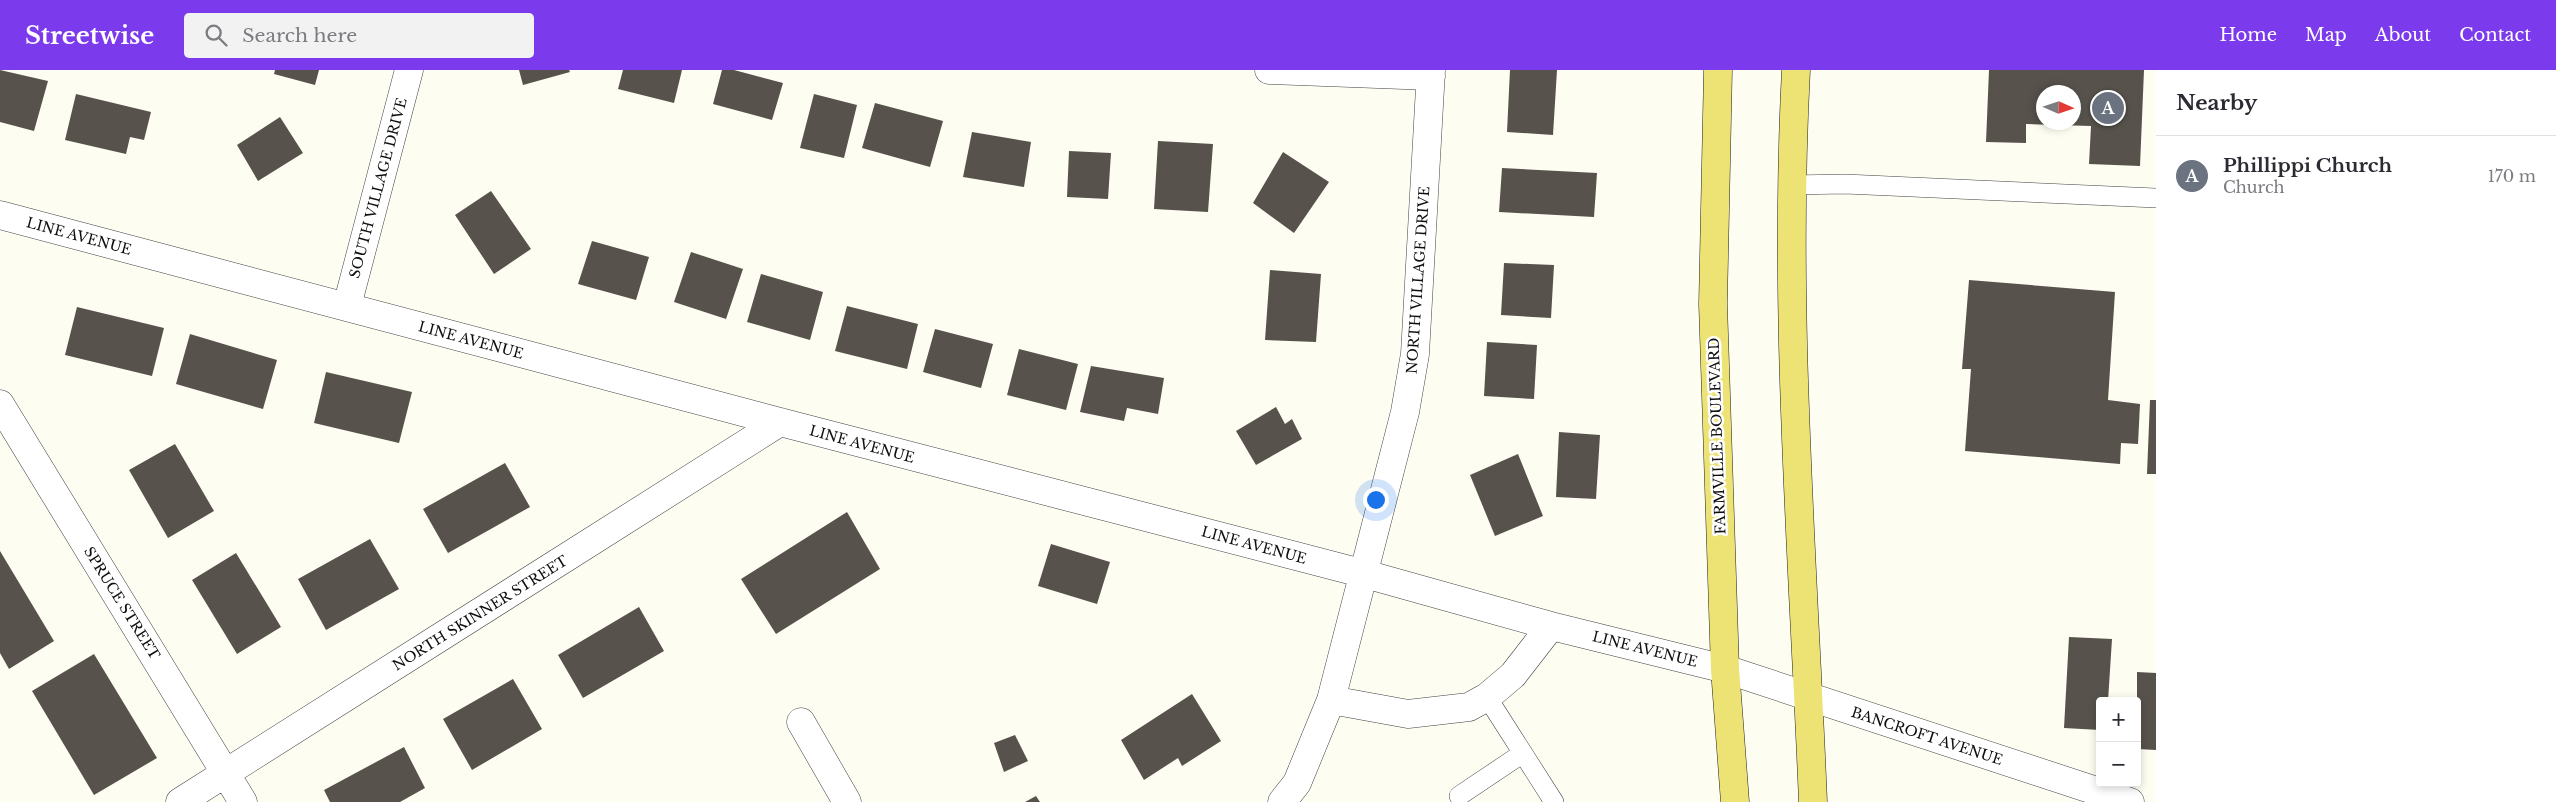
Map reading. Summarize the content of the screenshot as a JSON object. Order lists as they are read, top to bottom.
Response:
{
  "streets": {
    "main road": ["FARMVILLE BOULEVARD"],
    "street": [
      "SOUTH VILLAGE DRIVE",
      "LINE AVENUE",
      "NORTH VILLAGE DRIVE",
      "SPRUCE STREET",
      "NORTH SKINNER STREET",
      "BANCROFT AVENUE"
    ]
  },
  "crossings": [
    ["SOUTH VILLAGE DRIVE", "LINE AVENUE"],
    ["LINE AVENUE", "NORTH VILLAGE DRIVE"],
    ["LINE AVENUE", "FARMVILLE BOULEVARD"],
    ["LINE AVENUE", "NORTH SKINNER STREET"],
    ["LINE AVENUE", "BANCROFT AVENUE"],
    ["FARMVILLE BOULEVARD", "BANCROFT AVENUE"],
    ["SPRUCE STREET", "NORTH SKINNER STREET"]
  ],
  "north": "right",
  "page": {
    "header": "Streetwise",
    "search": "Search here",
    "nav": [
      "Home",
      "Map",
      "About",
      "Contact"
    ],
    "heading": "Nearby",
    "pins": "A",
    "list": [
      {
        "mark": "A",
        "name": "Phillippi Church",
        "note": "Church",
        "value": "170 m"
      }
    ],
    "map_buttons": ["+", "−"]
  }
}
